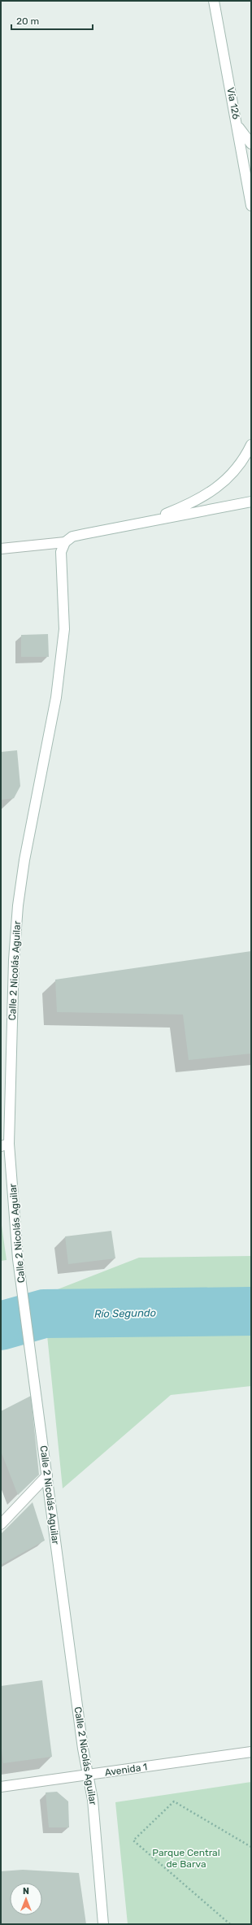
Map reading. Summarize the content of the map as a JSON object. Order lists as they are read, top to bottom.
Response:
{
  "streets": {
    "main road": ["Vía 126", "Calle 2 Nicolás Aguilar", "Avenida 1"]
  },
  "crossings": [
    ["Calle 2 Nicolás Aguilar", "Avenida 1"]
  ],
  "water": ["Río Segundo"],
  "parks": ["Parque Central de Barva"],
  "scale_bar": "20 m",
  "north": "top"
}
